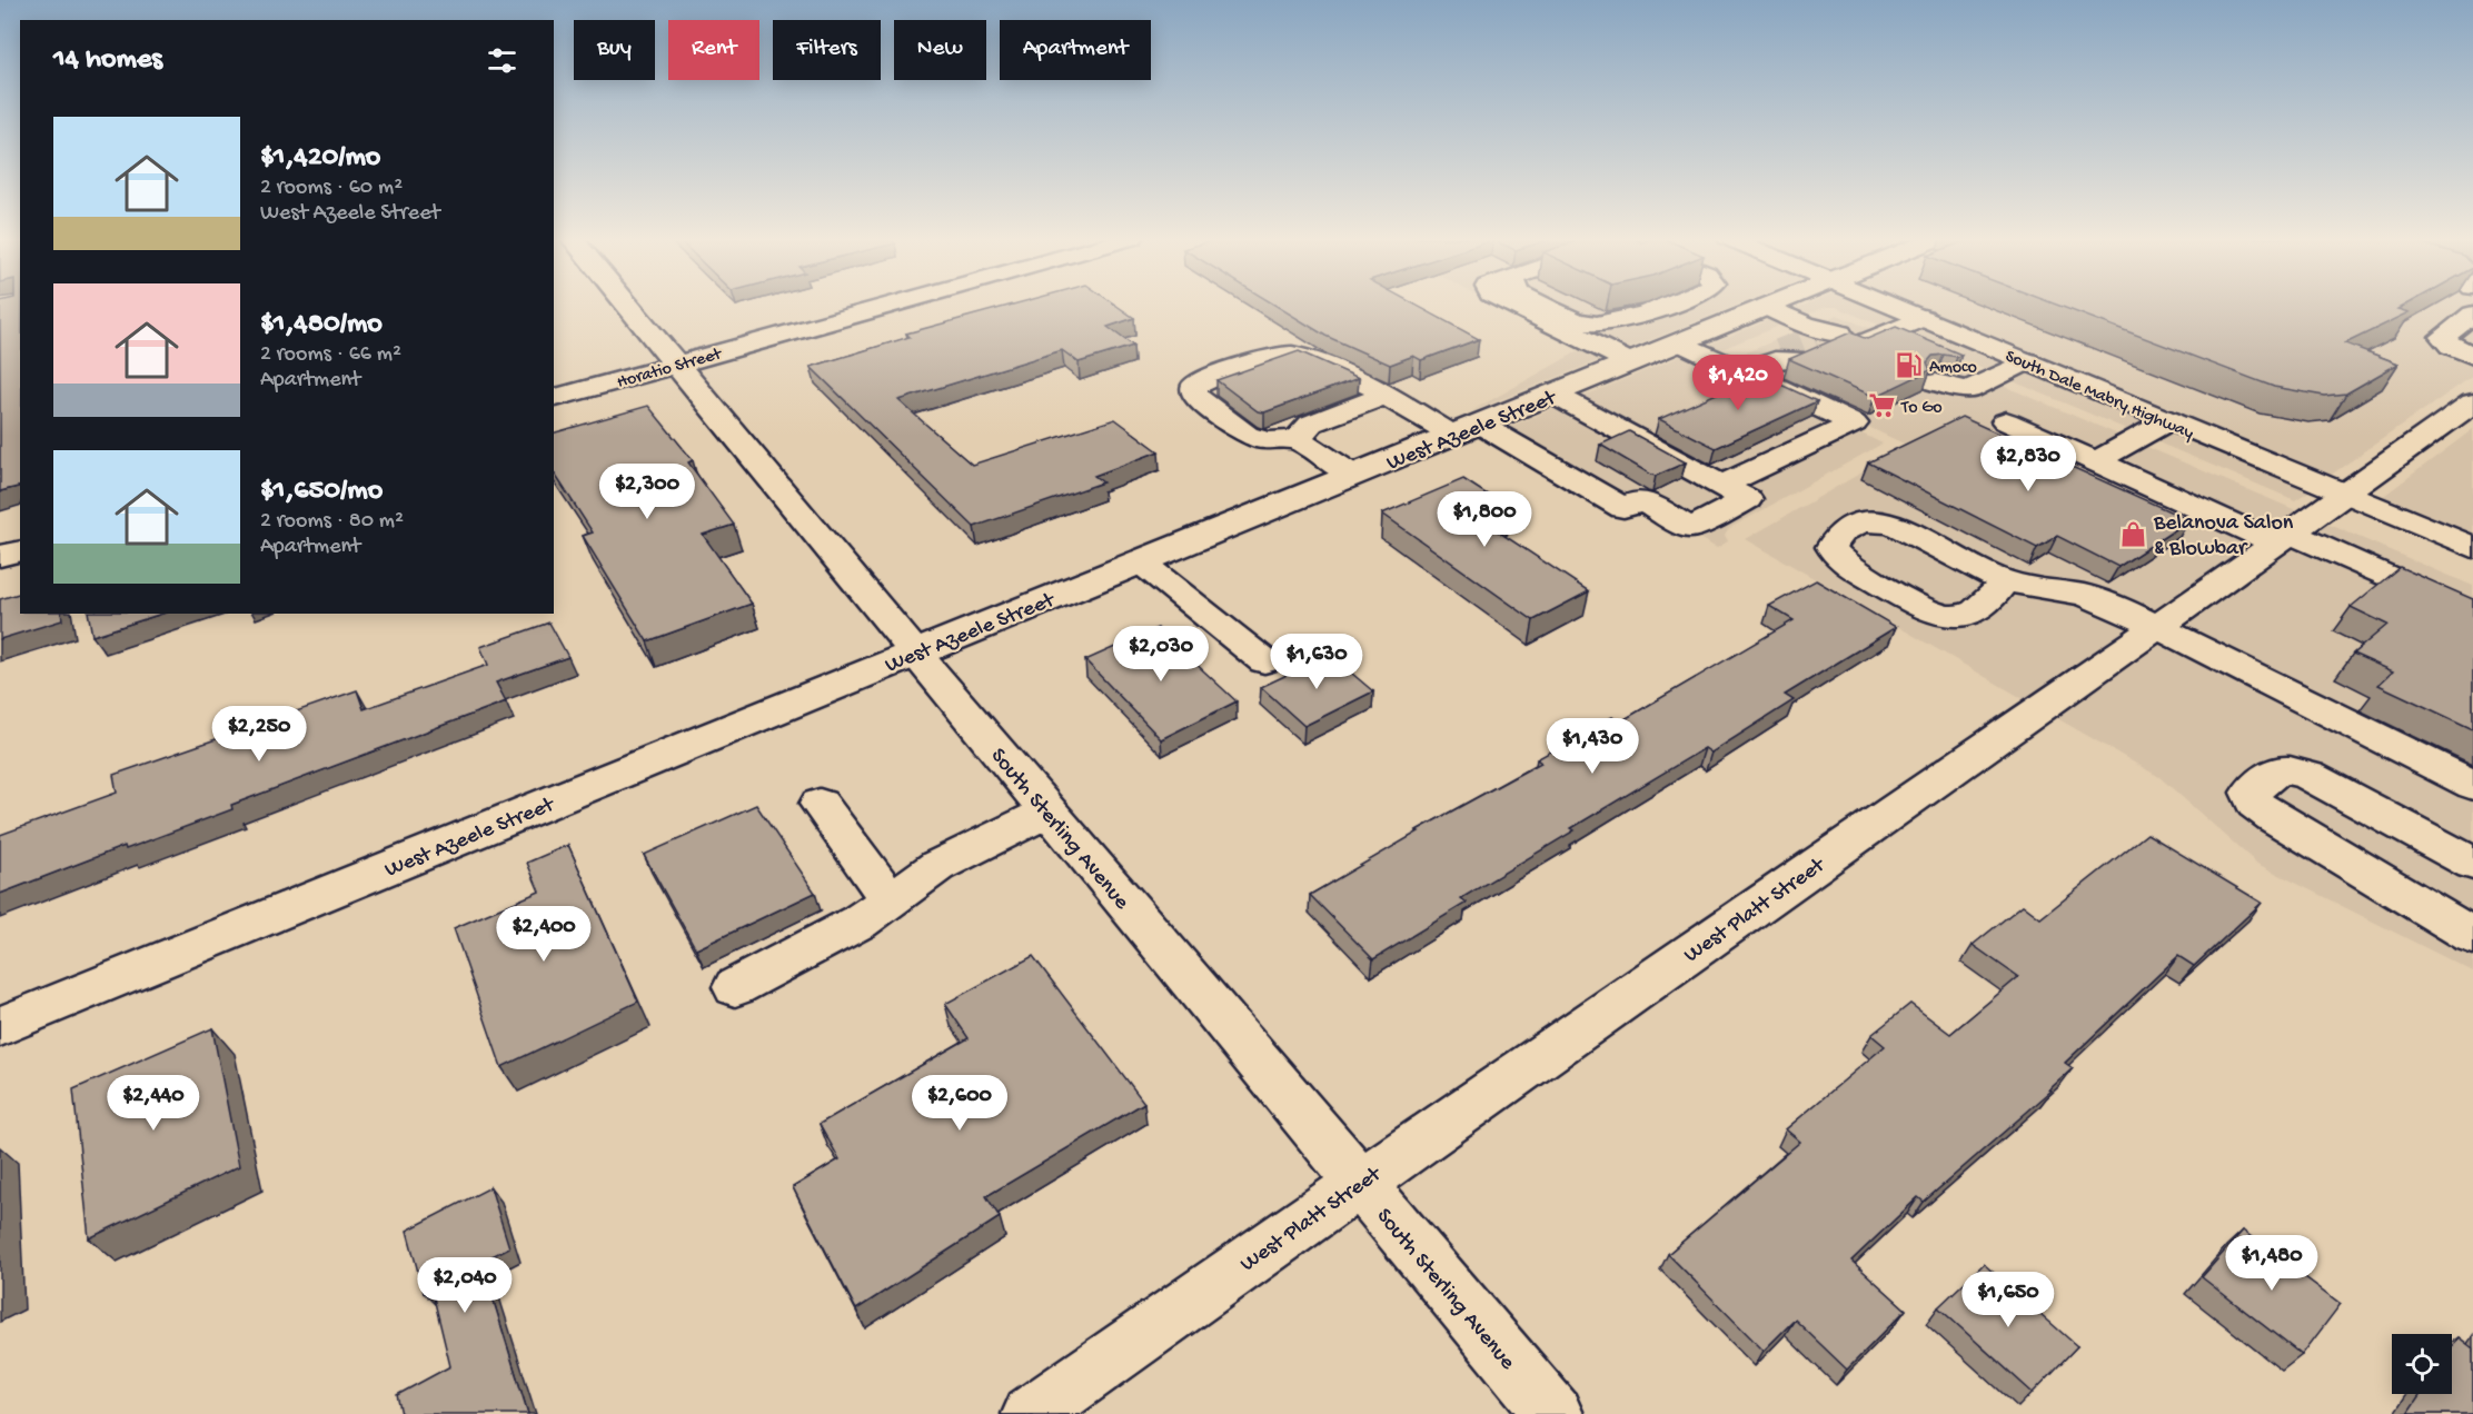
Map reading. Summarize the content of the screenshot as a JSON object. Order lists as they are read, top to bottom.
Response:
{
  "streets": {
    "street": [
      "Horatio Street",
      "South Dale Mabry Highway",
      "West Azeele Street",
      "South Sterling Avenue",
      "West Platt Street"
    ]
  },
  "crossings": [
    ["Horatio Street", "South Sterling Avenue"],
    ["South Dale Mabry Highway", "West Platt Street"],
    ["West Azeele Street", "South Sterling Avenue"],
    ["South Sterling Avenue", "West Platt Street"]
  ],
  "places": {
    "fuel station": ["Amoco"],
    "supermarket": ["To Go"],
    "shop": ["Belanova Salon & Blowbar"]
  },
  "page": {
    "chip": [
      "Buy",
      "Rent",
      "Filters",
      "New",
      "Apartment"
    ],
    "heading": "14 homes",
    "list": [
      {
        "name": "$1,420/mo",
        "note": "2 rooms · 60 m² · West Azeele Street"
      },
      {
        "name": "$1,480/mo",
        "note": "2 rooms · 66 m² · Apartment"
      },
      {
        "name": "$1,650/mo",
        "note": "2 rooms · 80 m² · Apartment"
      }
    ],
    "price": [
      "$1,420",
      "$2,830",
      "$2,300",
      "$1,800",
      "$2,030",
      "$1,630",
      "$2,250",
      "$1,430",
      "$2,400",
      "$2,440",
      "$2,600",
      "$1,480",
      "$2,040",
      "$1,650"
    ]
  }
}
